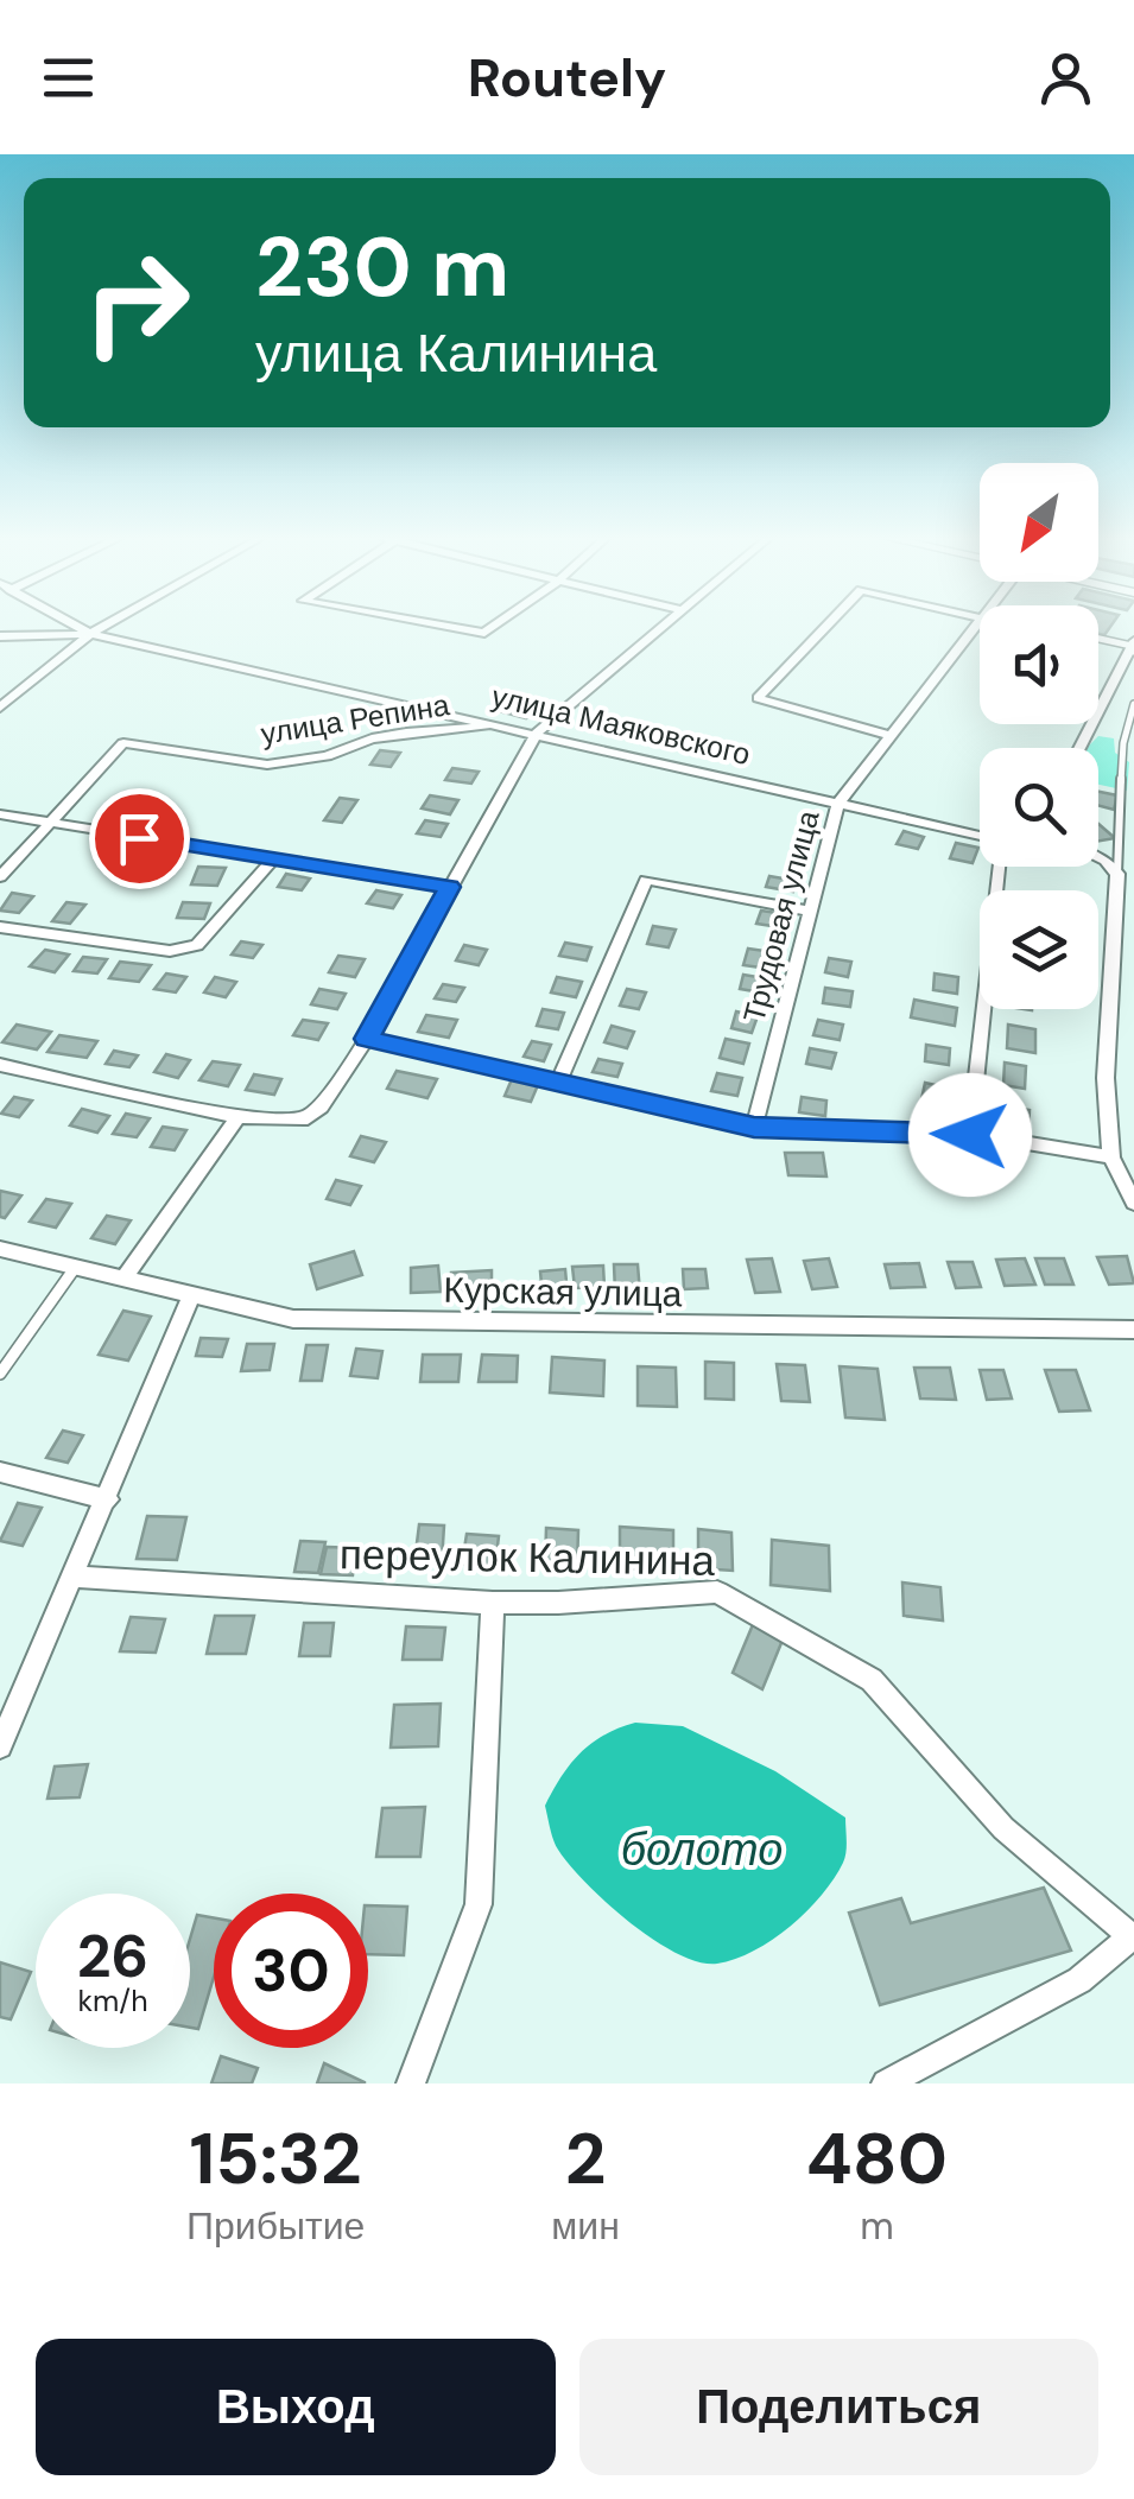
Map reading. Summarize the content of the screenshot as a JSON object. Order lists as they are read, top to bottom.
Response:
{
  "streets": {
    "street": [
      "улица Репина",
      "улица Маяковского",
      "Трудовая улица",
      "Курская улица",
      "переулок Калинина"
    ]
  },
  "crossings": [
    ["улица Репина", "улица Маяковского"],
    ["улица Маяковского", "Трудовая улица"]
  ],
  "water": ["болото"],
  "north": "bottom left",
  "page": {
    "header": "Routely",
    "turn": ["230 m", "улица Калинина"],
    "speed": "26 km/h",
    "limit": "30",
    "eta": [
      "15:32",
      "Прибытие",
      "2",
      "мин",
      "480",
      "m"
    ],
    "buttons": ["Выход", "Поделиться"]
  }
}
